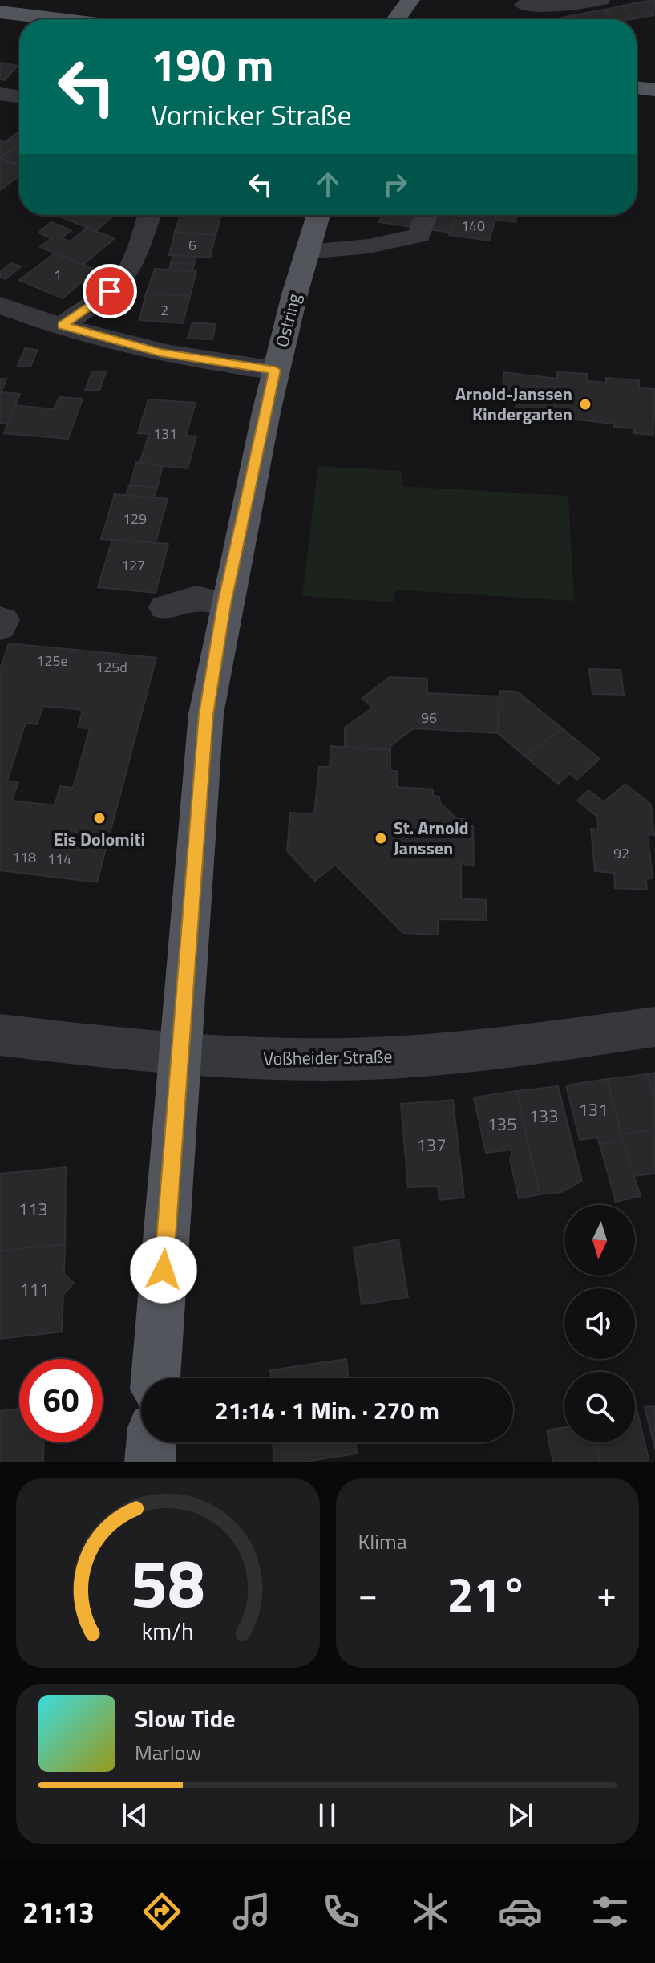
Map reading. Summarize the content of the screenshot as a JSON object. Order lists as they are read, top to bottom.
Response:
{
  "streets": {
    "main road": ["Ostring"],
    "street": ["Voßheider Straße"]
  },
  "crossings": [
    ["Ostring", "Voßheider Straße"]
  ],
  "places": ["Arnold-Janssen Kindergarten", "Eis Dolomiti", "St. Arnold Janssen"],
  "house_numbers": [
    "140",
    "6",
    "1",
    "2",
    "131",
    "129",
    "127",
    "125e",
    "125d",
    "96",
    "92",
    "118",
    "114",
    "131",
    "133",
    "135",
    "137",
    "113",
    "111"
  ],
  "north": "bottom",
  "page": {
    "turn": ["190 m", "Vornicker Straße"],
    "limit": "60",
    "trip": "21:14 · 1 Min. · 270 m",
    "tile": "Klima",
    "heat": ["−", "21°", "+"],
    "song": ["Slow Tide", "Marlow"],
    "tabs": "21:13",
    "gauge": ["58", "km/h"]
  }
}
